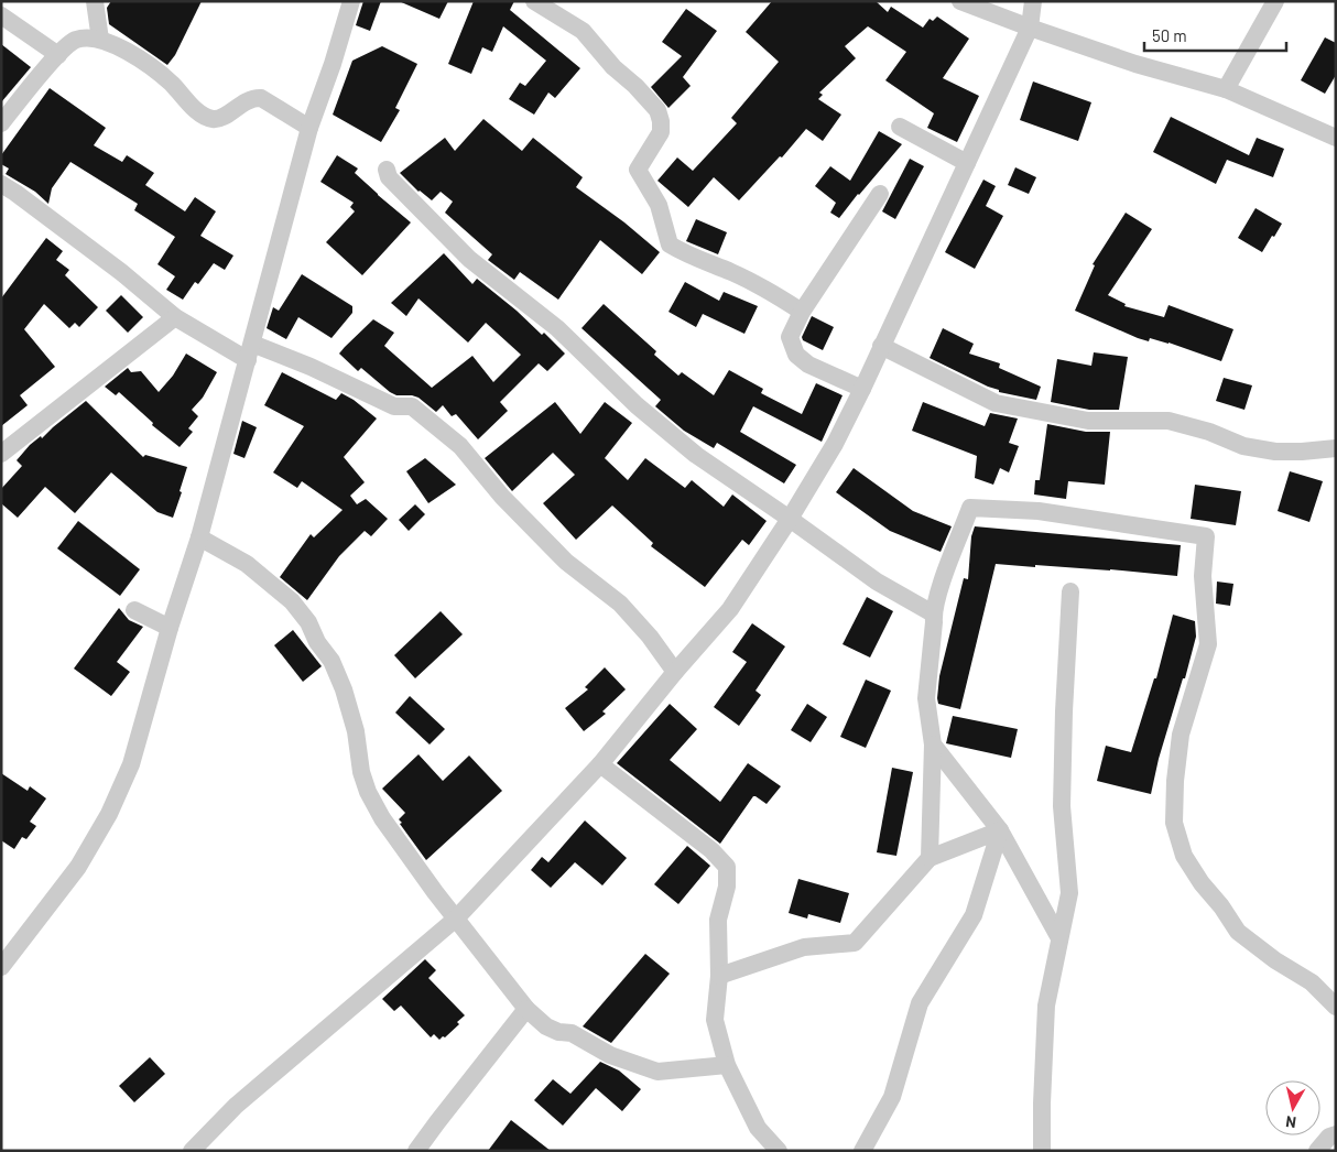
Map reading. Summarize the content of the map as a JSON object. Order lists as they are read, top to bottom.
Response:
{
  "scale_bar": "50 m",
  "north": "bottom"
}
